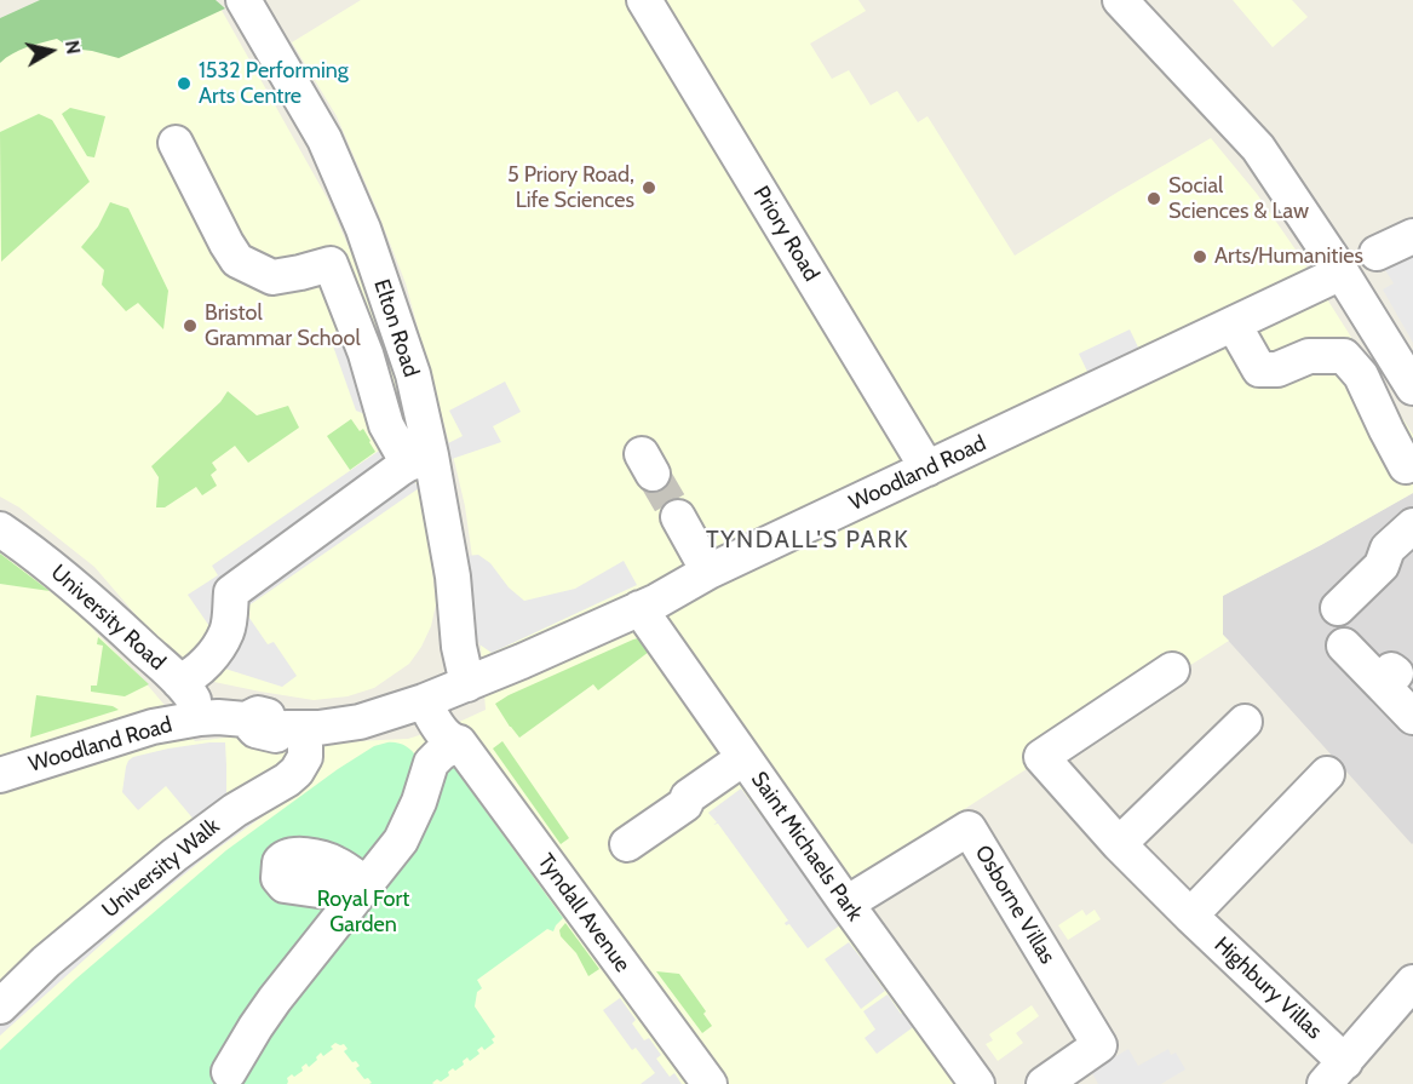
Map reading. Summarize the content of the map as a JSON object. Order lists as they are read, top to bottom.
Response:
{
  "streets": {
    "street": [
      "Priory Road",
      "Elton Road",
      "Woodland Road",
      "University Road",
      "Saint Michaels Park",
      "University Walk",
      "Osborne Villas",
      "Tyndall Avenue",
      "Highbury Villas"
    ]
  },
  "crossings": [
    ["Priory Road", "Woodland Road"],
    ["Elton Road", "Woodland Road"],
    ["Woodland Road", "University Road"],
    ["Woodland Road", "Saint Michaels Park"],
    ["Woodland Road", "University Walk"],
    ["Saint Michaels Park", "Osborne Villas"]
  ],
  "districts": ["TYNDALL'S PARK"],
  "parks": ["Royal Fort Garden"],
  "places": [
    "1532 Performing Arts Centre",
    "5 Priory Road, Life Sciences",
    "Social Sciences & Law",
    "Arts/Humanities",
    "Bristol Grammar School"
  ],
  "north": "right"
}
